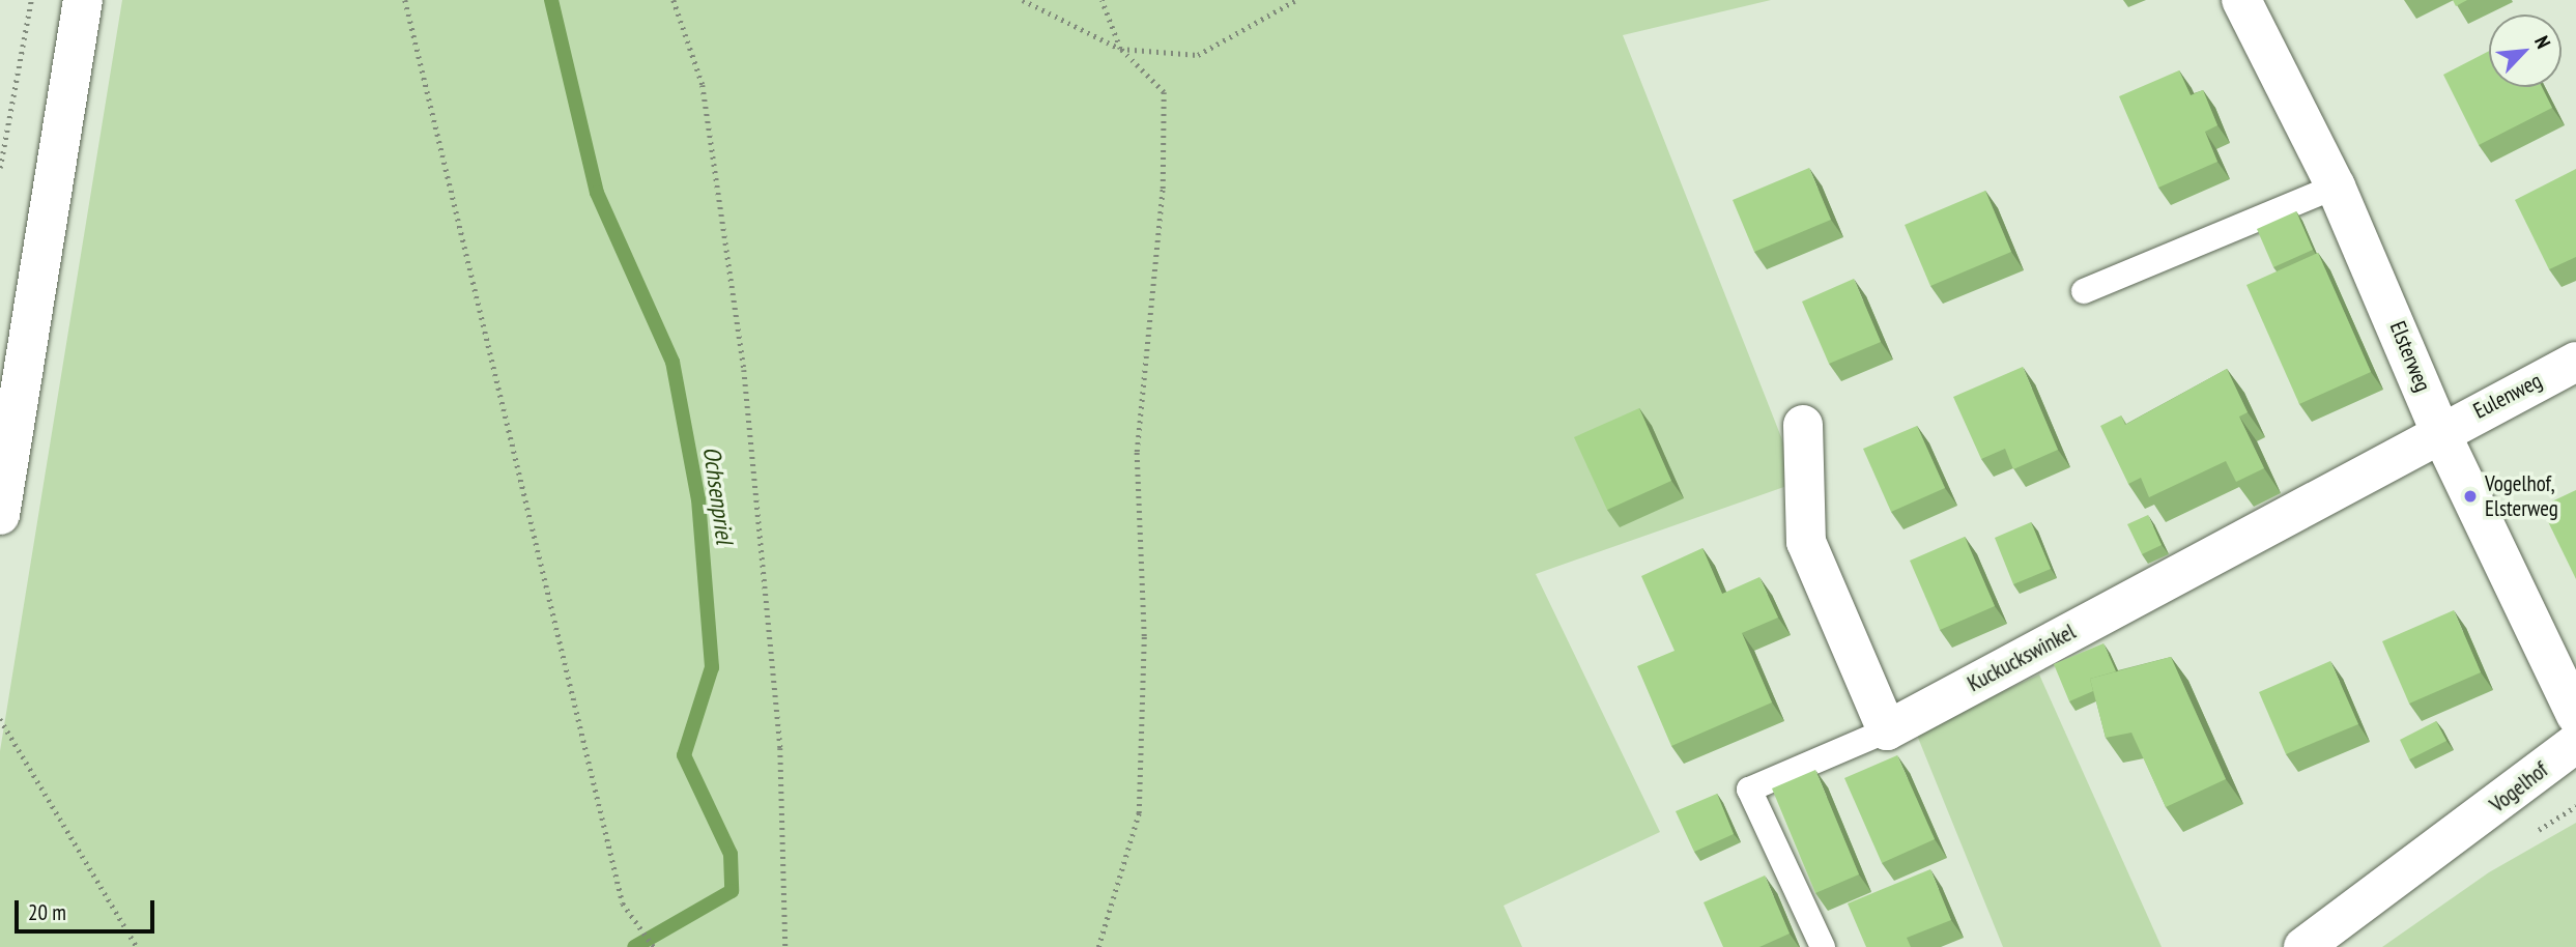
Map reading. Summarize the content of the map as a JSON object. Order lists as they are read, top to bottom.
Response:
{
  "streets": {
    "street": [
      "Elsterweg",
      "Eulenweg",
      "Kuckuckswinkel",
      "Vogelhof"
    ]
  },
  "crossings": [
    ["Elsterweg", "Eulenweg"],
    ["Elsterweg", "Kuckuckswinkel"],
    ["Eulenweg", "Kuckuckswinkel"]
  ],
  "water": ["Ochsenpriel"],
  "places": ["Vogelhof, Elsterweg"],
  "scale_bar": "20 m",
  "north": "top right"
}
